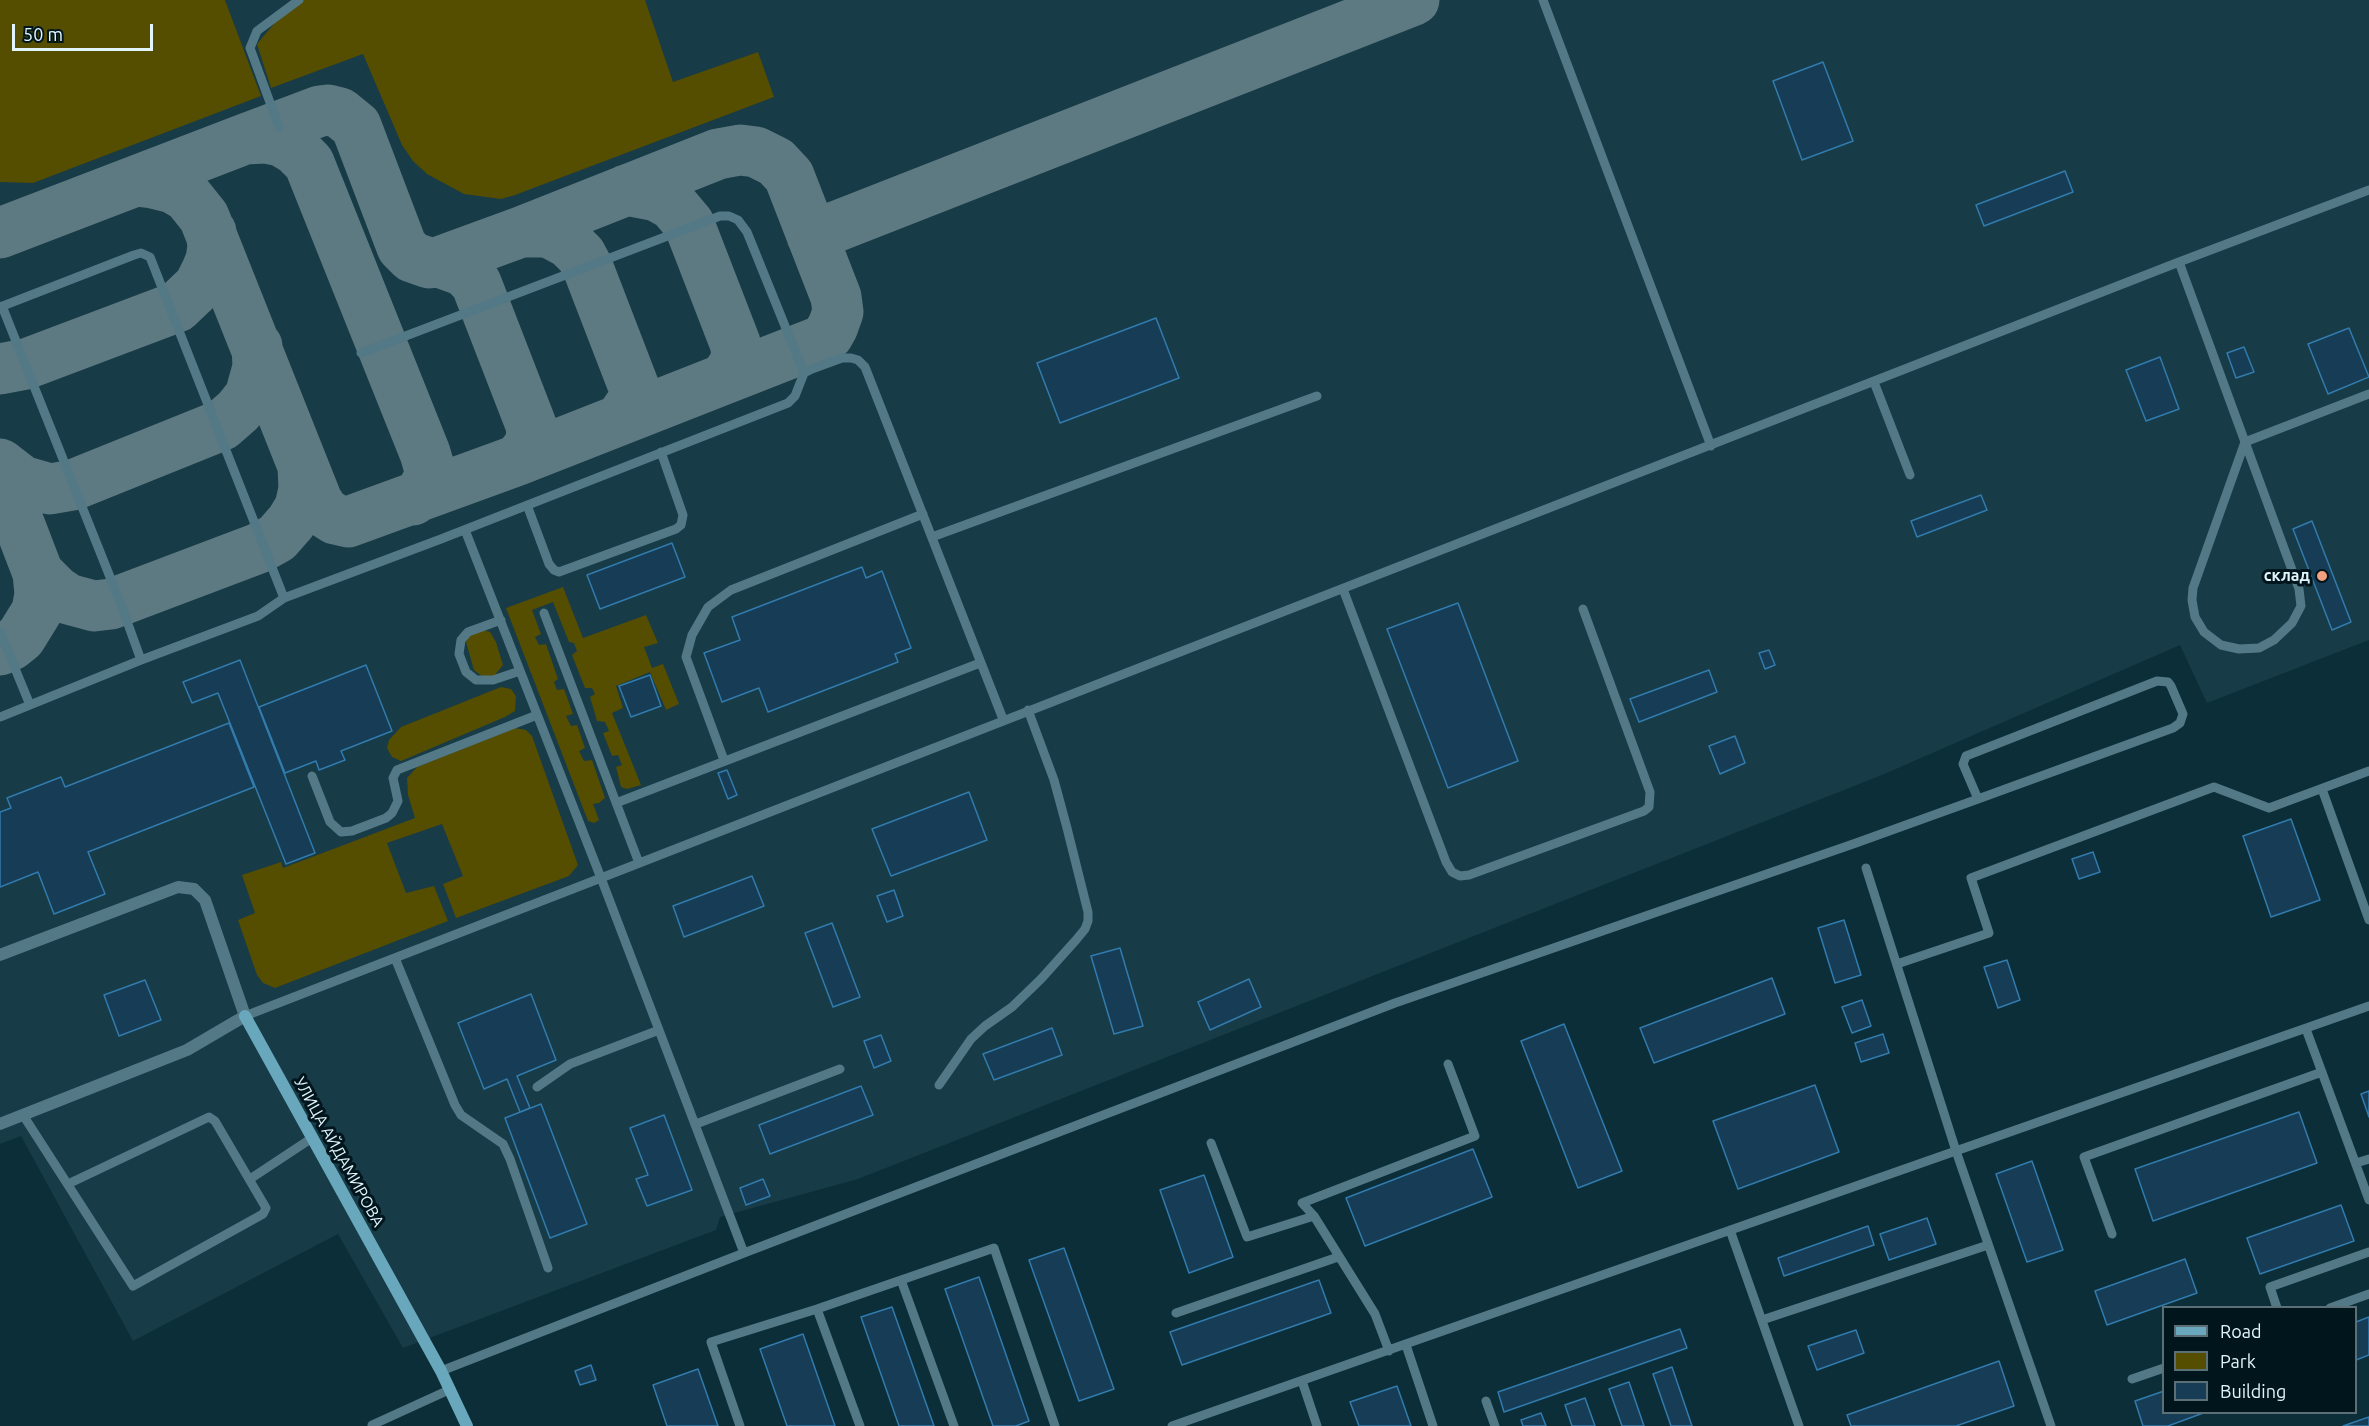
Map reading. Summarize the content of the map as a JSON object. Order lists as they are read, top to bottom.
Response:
{
  "streets": {
    "main road": ["УЛИЦА АЙДАМИРОВА"]
  },
  "places": ["склад"],
  "legend": ["Road", "Park", "Building"],
  "scale_bar": "50 m"
}
